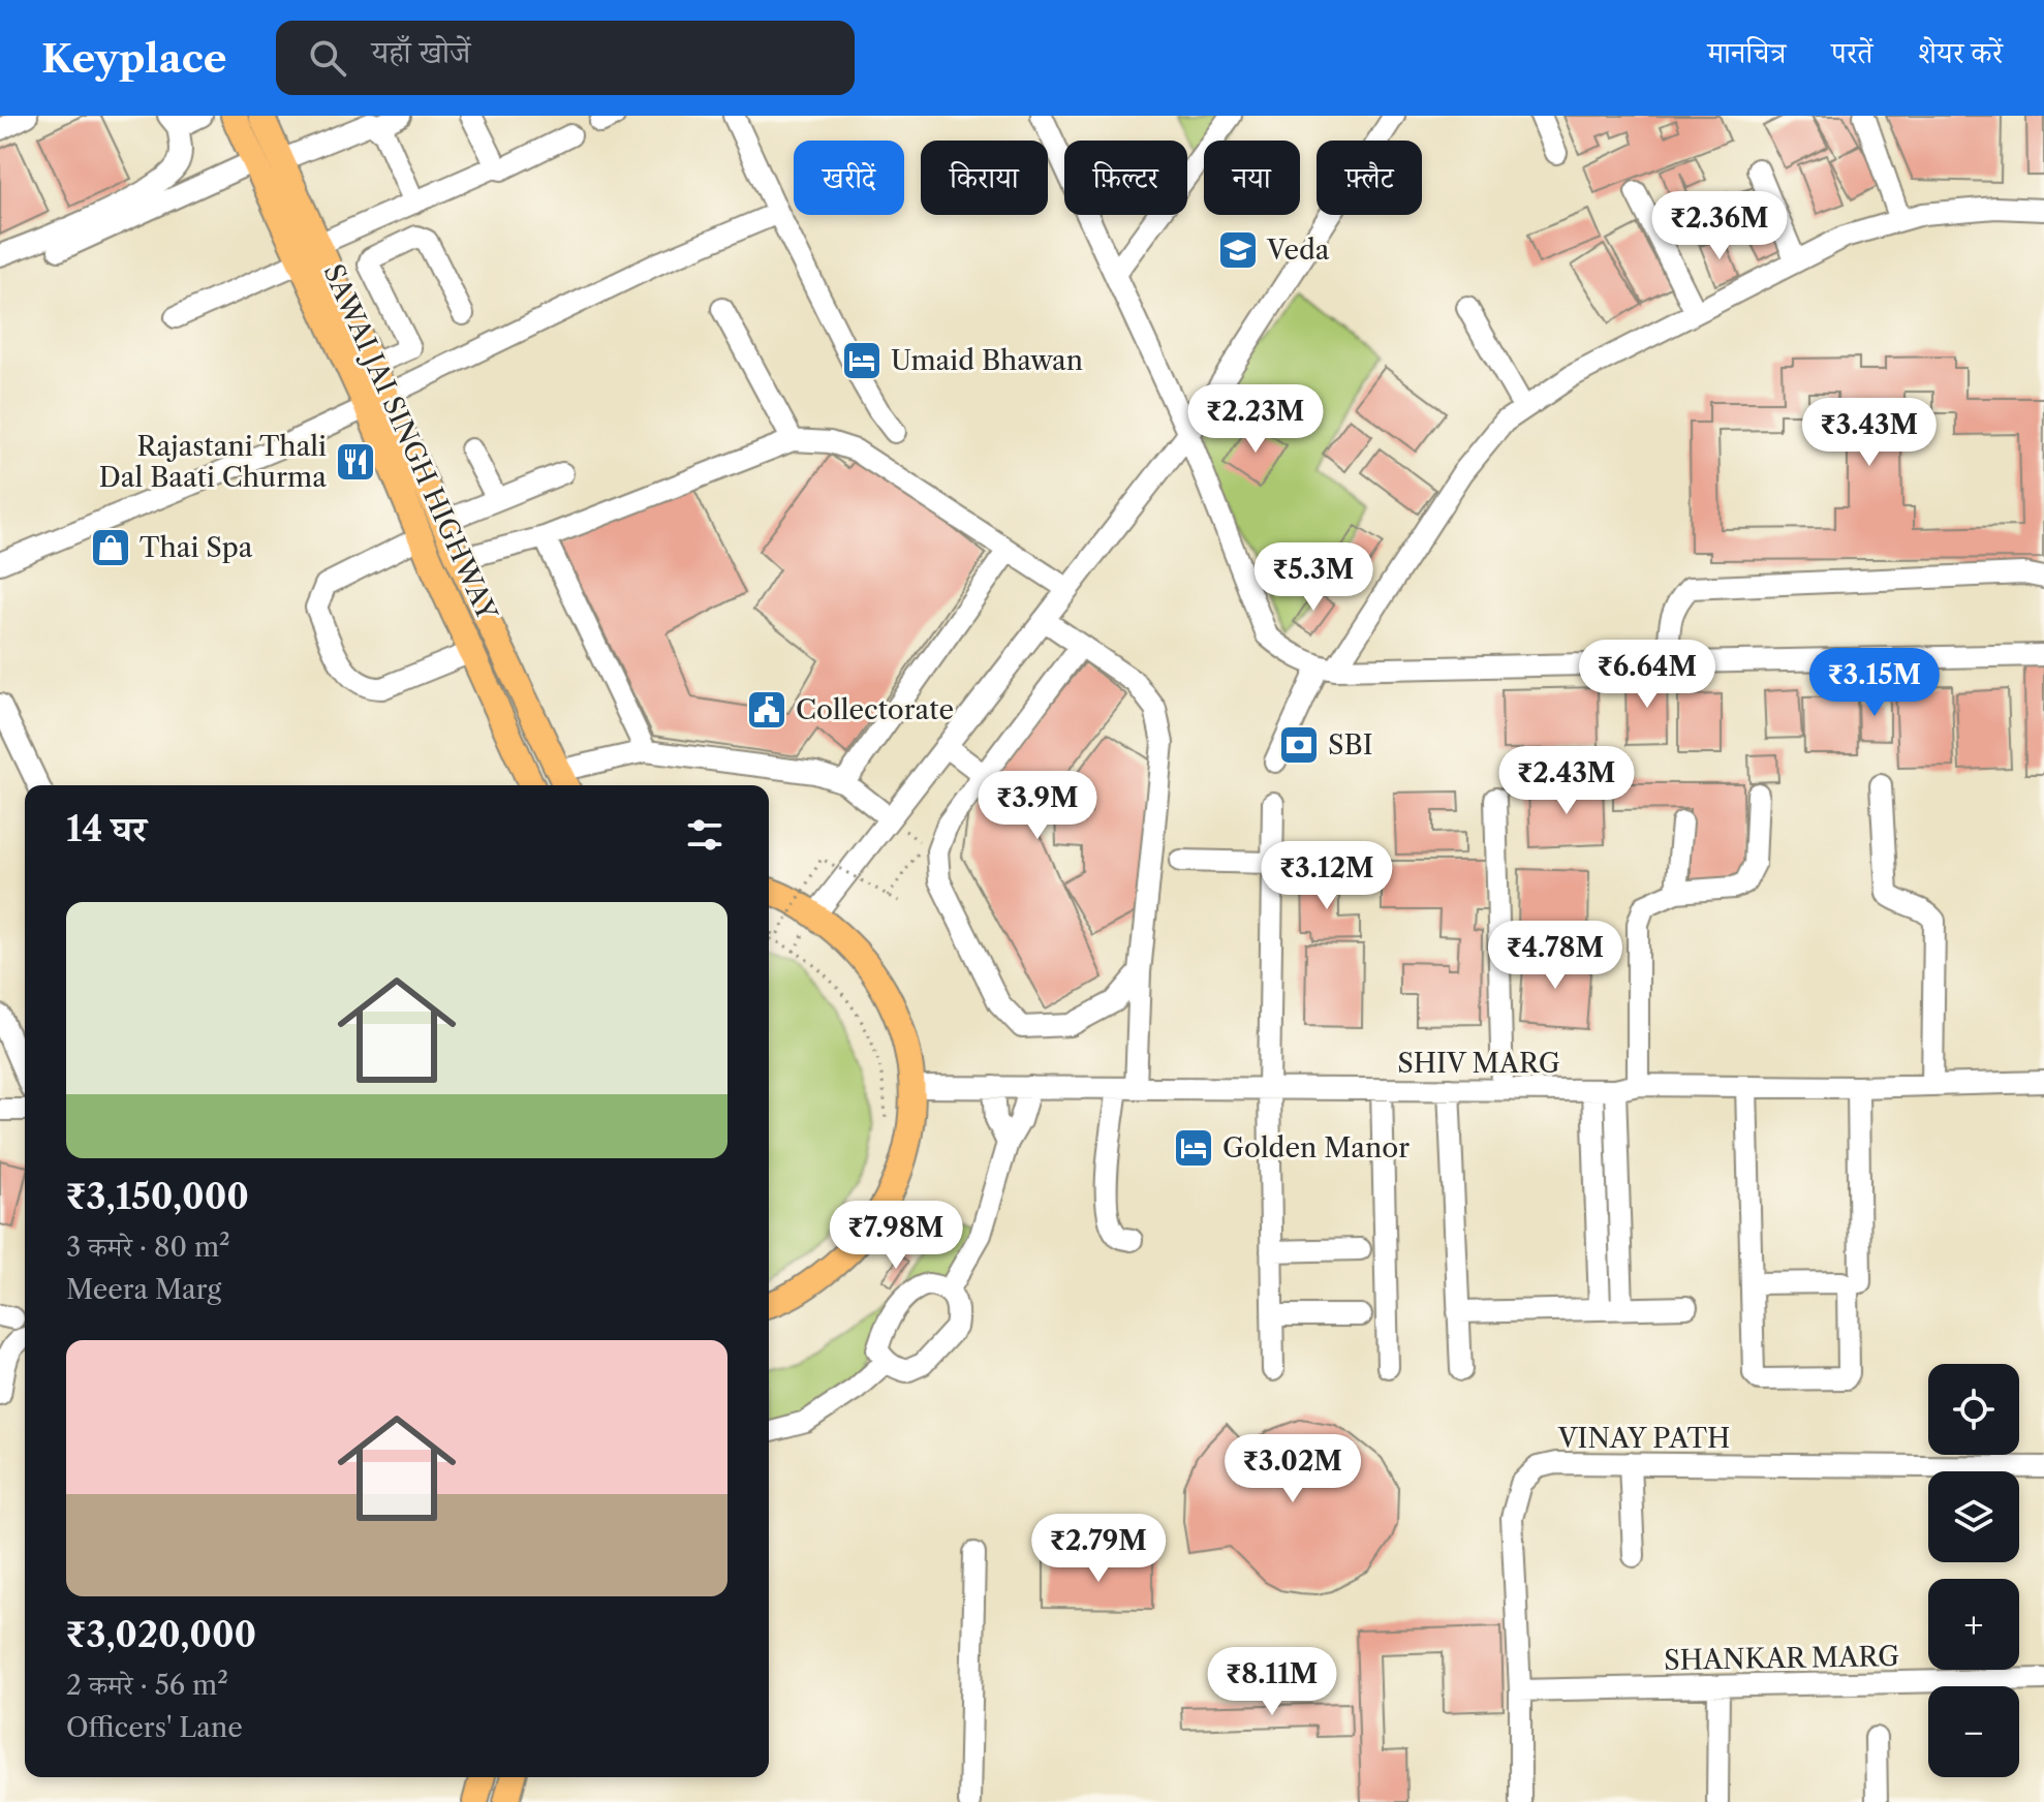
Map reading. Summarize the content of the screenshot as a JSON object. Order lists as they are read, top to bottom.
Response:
{
  "streets": {
    "main road": ["SAWAI JAI SINGH HIGHWAY"],
    "street": ["SHIV MARG", "VINAY PATH", "SHANKAR MARG"]
  },
  "crossings": [
    ["VINAY PATH", "SHANKAR MARG"]
  ],
  "places": {
    "school or university": ["Veda"],
    "hotel": ["Umaid Bhawan", "Golden Manor"],
    "restaurant": ["Rajastani Thali Dal Baati Churma"],
    "shop": ["Thai Spa"],
    "public building": ["Collectorate"],
    "bank": ["SBI"]
  },
  "page": {
    "header": "Keyplace",
    "search": "यहाँ खोजें",
    "nav": ["मानचित्र", "परतें", "शेयर करें"],
    "chip": [
      "खरीदें",
      "किराया",
      "फ़िल्टर",
      "नया",
      "फ़्लैट"
    ],
    "price": [
      "₹2.36M",
      "₹2.23M",
      "₹3.43M",
      "₹5.3M",
      "₹6.64M",
      "₹3.15M",
      "₹2.43M",
      "₹3.9M",
      "₹3.12M",
      "₹4.78M",
      "₹7.98M",
      "₹3.02M",
      "₹2.79M",
      "₹8.11M"
    ],
    "heading": "14 घर",
    "list": [
      {
        "name": "₹3,150,000",
        "note": "3 कमरे · 80 m² · Meera Marg"
      },
      {
        "name": "₹3,020,000",
        "note": "2 कमरे · 56 m² · Officers' Lane"
      }
    ],
    "map_buttons": ["+", "−"]
  }
}
